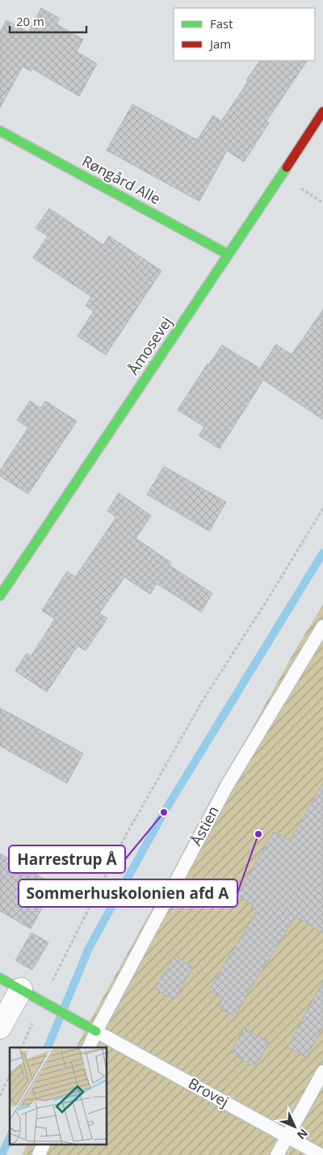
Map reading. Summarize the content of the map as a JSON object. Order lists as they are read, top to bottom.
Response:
{
  "streets": {
    "street": ["Røngård Alle", "Åmosevej"],
    "lane": ["Åstien", "Brovej"]
  },
  "crossings": [
    ["Røngård Alle", "Åmosevej"],
    ["Åstien", "Brovej"]
  ],
  "places": ["Harrestrup Å", "Sommerhuskolonien afd A"],
  "legend": ["Fast", "Jam"],
  "scale_bar": "20 m",
  "north": "bottom right"
}
